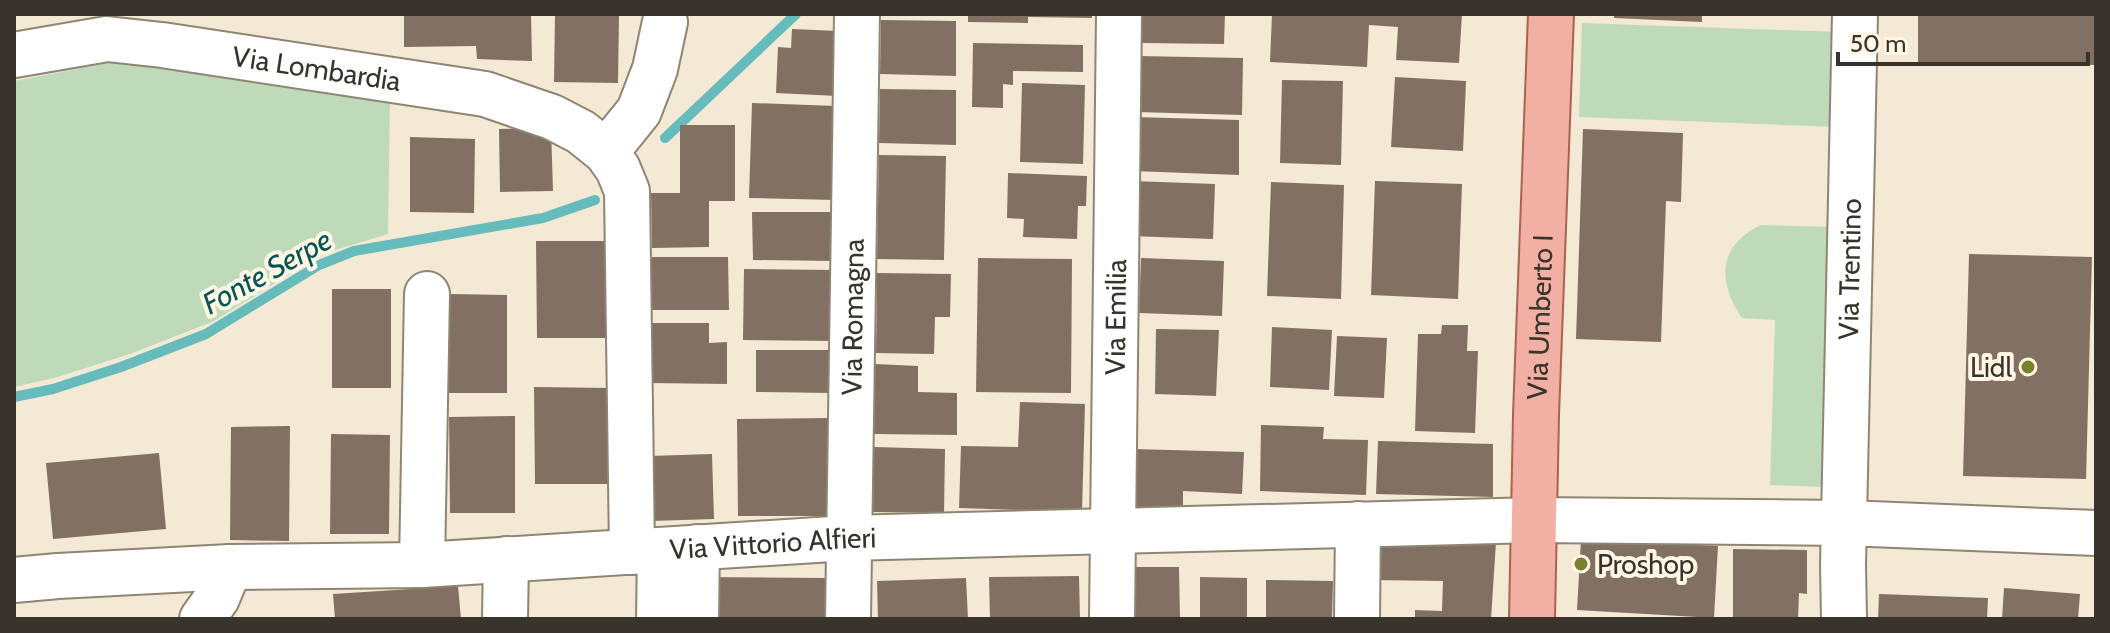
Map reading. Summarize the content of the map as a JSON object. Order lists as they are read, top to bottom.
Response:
{
  "streets": {
    "main road": ["Via Umberto I"],
    "street": [
      "Via Lombardia",
      "Via Trentino",
      "Via Romagna",
      "Via Emilia",
      "Via Vittorio Alfieri"
    ]
  },
  "crossings": [
    ["Via Lombardia", "Via Vittorio Alfieri"],
    ["Via Trentino", "Via Vittorio Alfieri"],
    ["Via Romagna", "Via Vittorio Alfieri"],
    ["Via Emilia", "Via Vittorio Alfieri"],
    ["Via Umberto I", "Via Vittorio Alfieri"]
  ],
  "water": ["Fonte Serpe"],
  "places": ["Lidl", "Proshop"],
  "scale_bar": "50 m"
}
